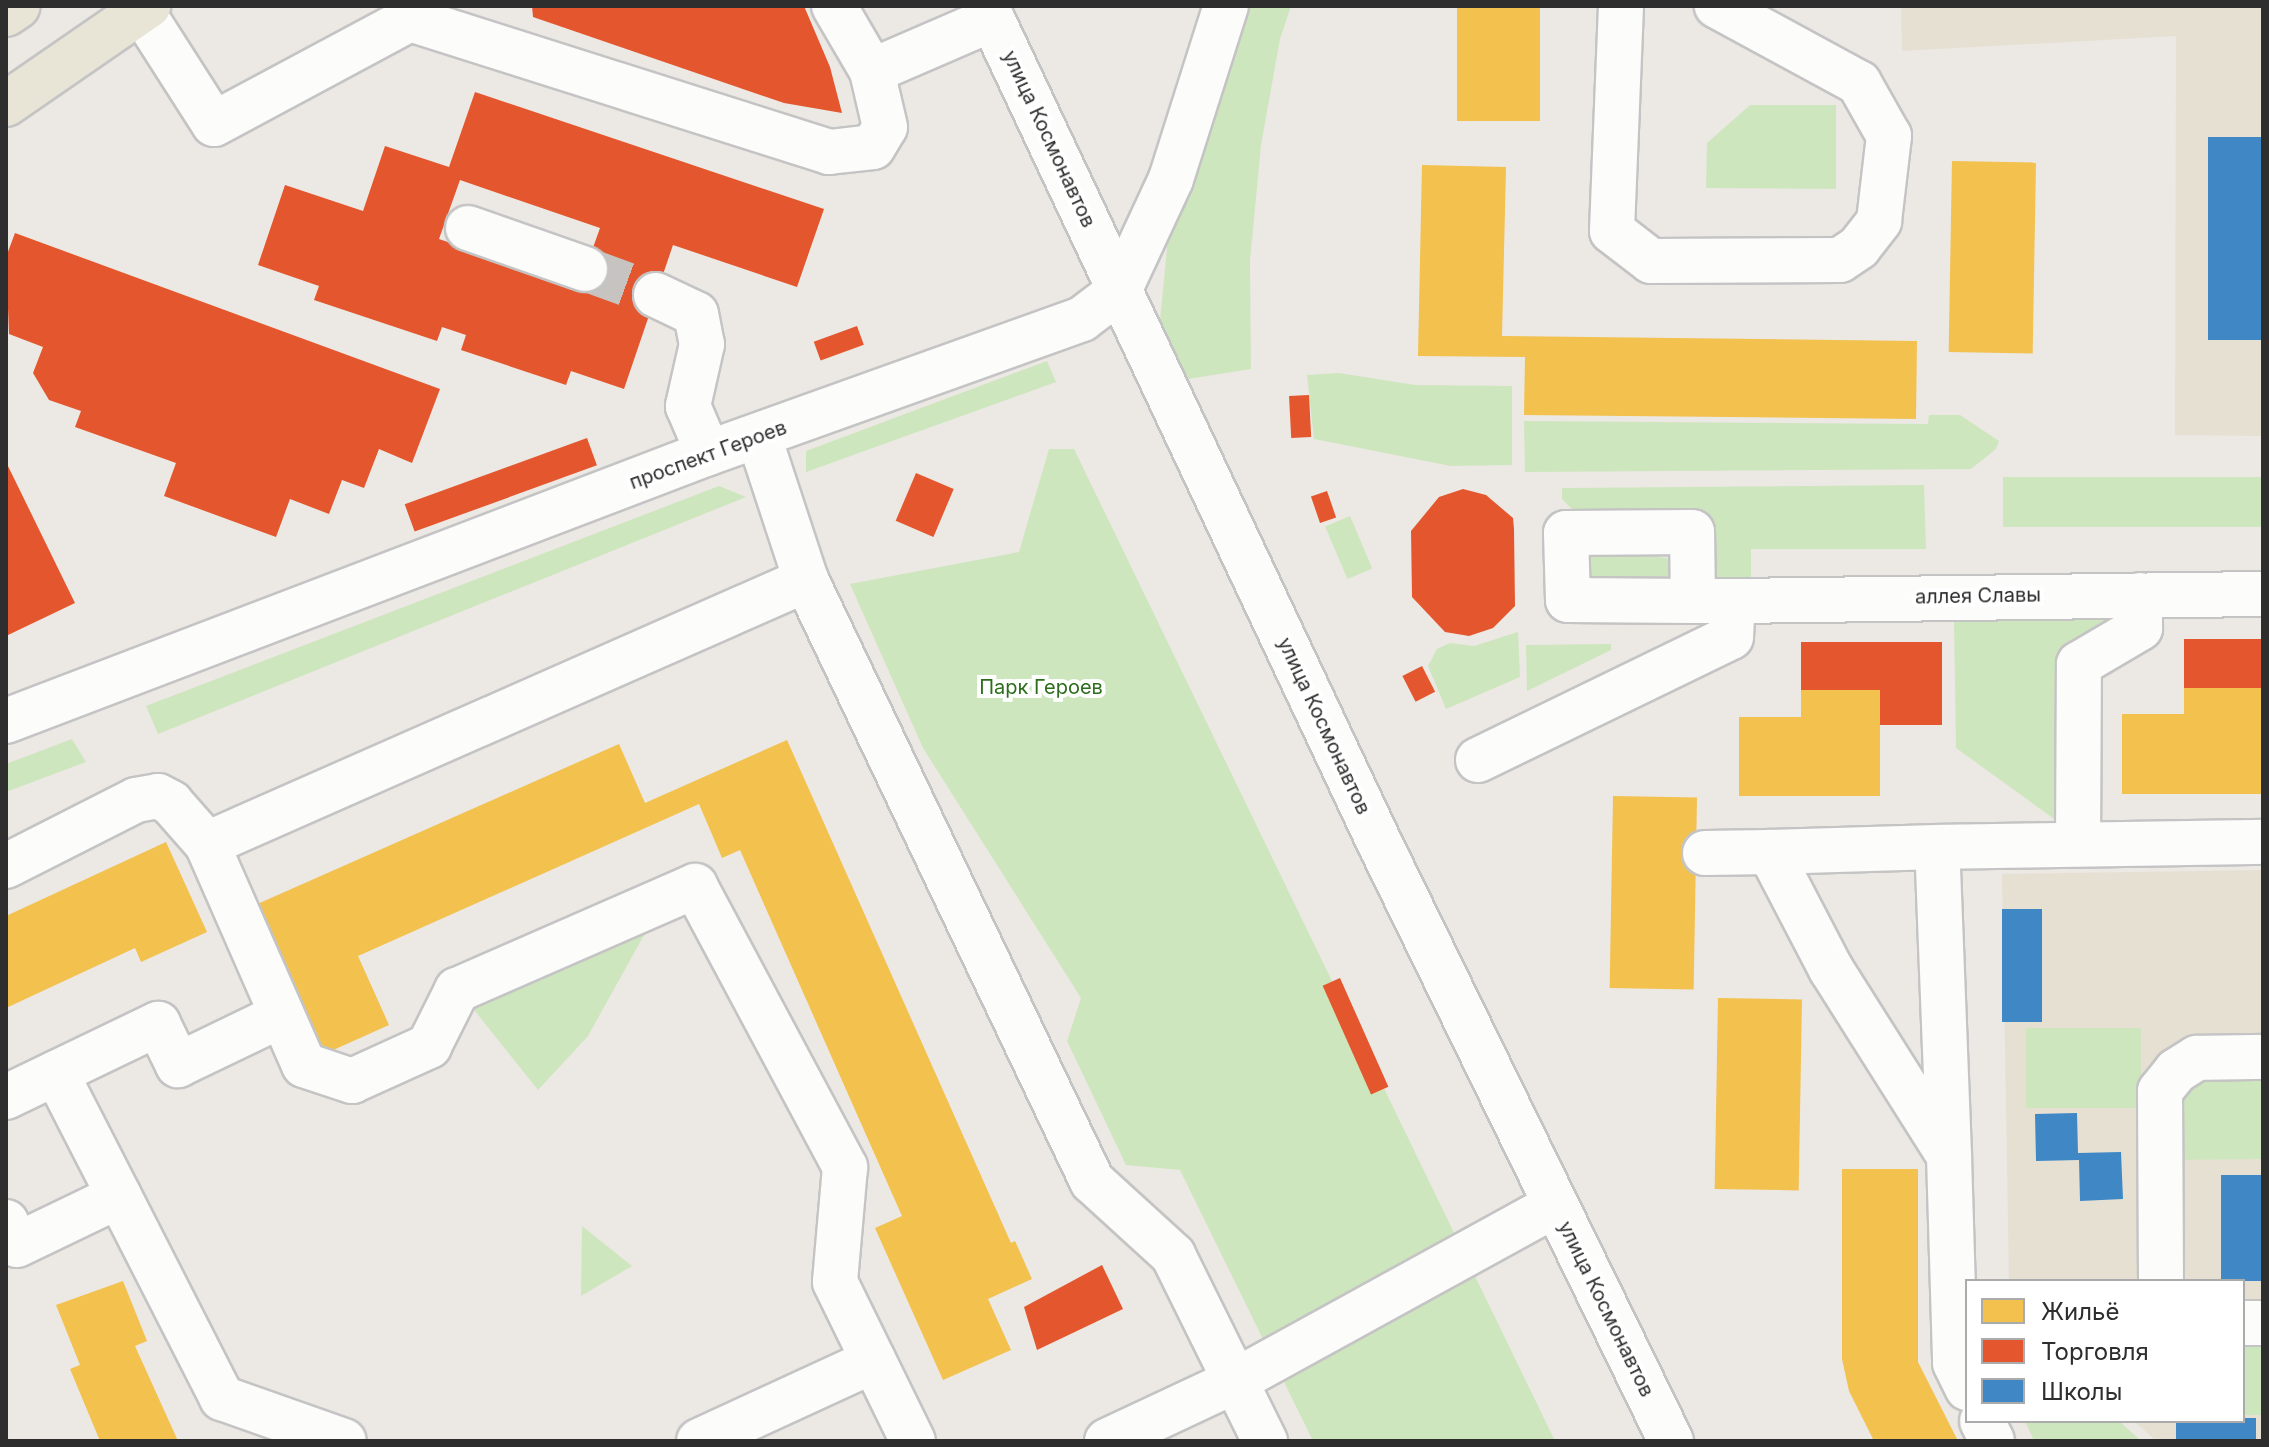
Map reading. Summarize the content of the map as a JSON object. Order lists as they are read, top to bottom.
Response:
{
  "streets": {
    "street": ["улица Космонавтов", "проспект Героев", "аллея Славы"]
  },
  "crossings": [
    ["улица Космонавтов", "проспект Героев"]
  ],
  "parks": ["Парк Героев"],
  "legend": ["Жильё", "Торговля", "Школы"]
}
